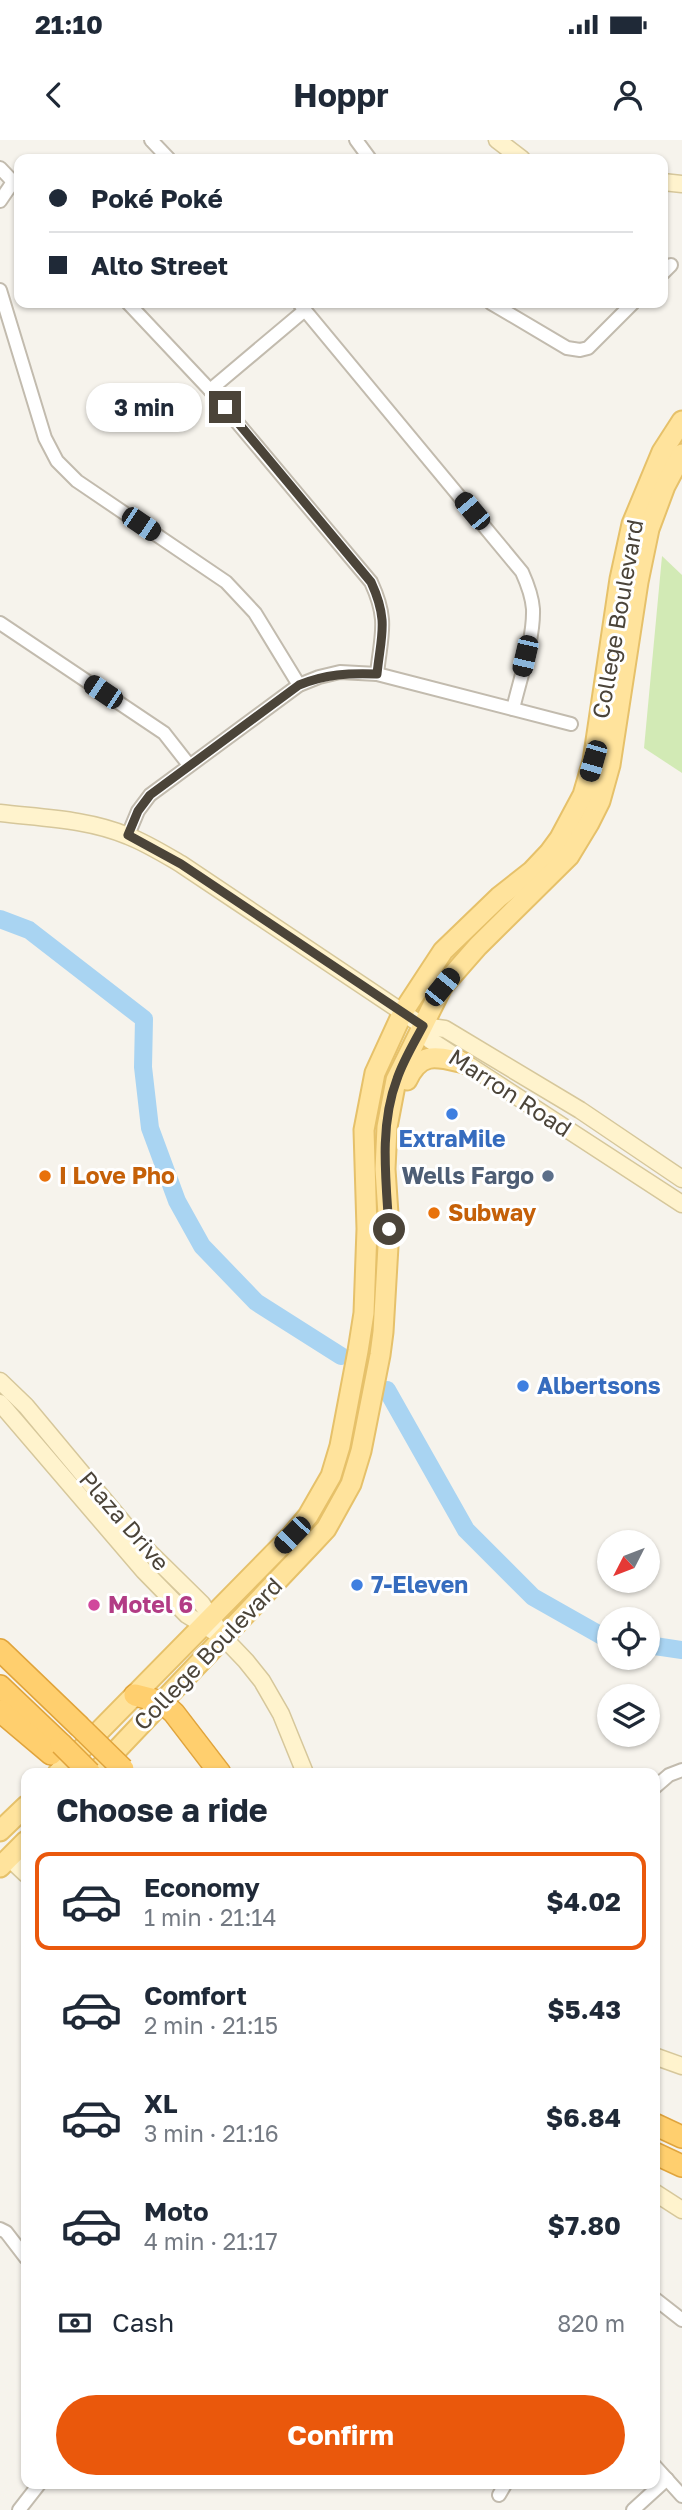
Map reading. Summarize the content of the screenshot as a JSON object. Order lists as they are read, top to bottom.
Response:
{
  "streets": {
    "main road": ["College Boulevard", "Marron Road", "Plaza Drive"]
  },
  "crossings": [
    ["College Boulevard", "Marron Road"],
    ["College Boulevard", "Plaza Drive"]
  ],
  "places": [
    "ExtraMile",
    "I Love Pho",
    "Wells Fargo",
    "Subway",
    "Albertsons",
    "7-Eleven",
    "Motel 6"
  ],
  "north": "bottom left",
  "page": {
    "status": "21:10",
    "header": "Hoppr",
    "banner": ["Poké Poké", "Alto Street"],
    "bubble": "3 min",
    "heading": "Choose a ride",
    "list": [
      {
        "name": "Economy",
        "note": "1 min · 21:14",
        "value": "$4.02"
      },
      {
        "name": "Comfort",
        "note": "2 min · 21:15",
        "value": "$5.43"
      },
      {
        "name": "XL",
        "note": "3 min · 21:16",
        "value": "$6.84"
      },
      {
        "name": "Moto",
        "note": "4 min · 21:17",
        "value": "$7.80"
      }
    ],
    "pay": ["Cash", "820 m"],
    "buttons": "Confirm"
  }
}
